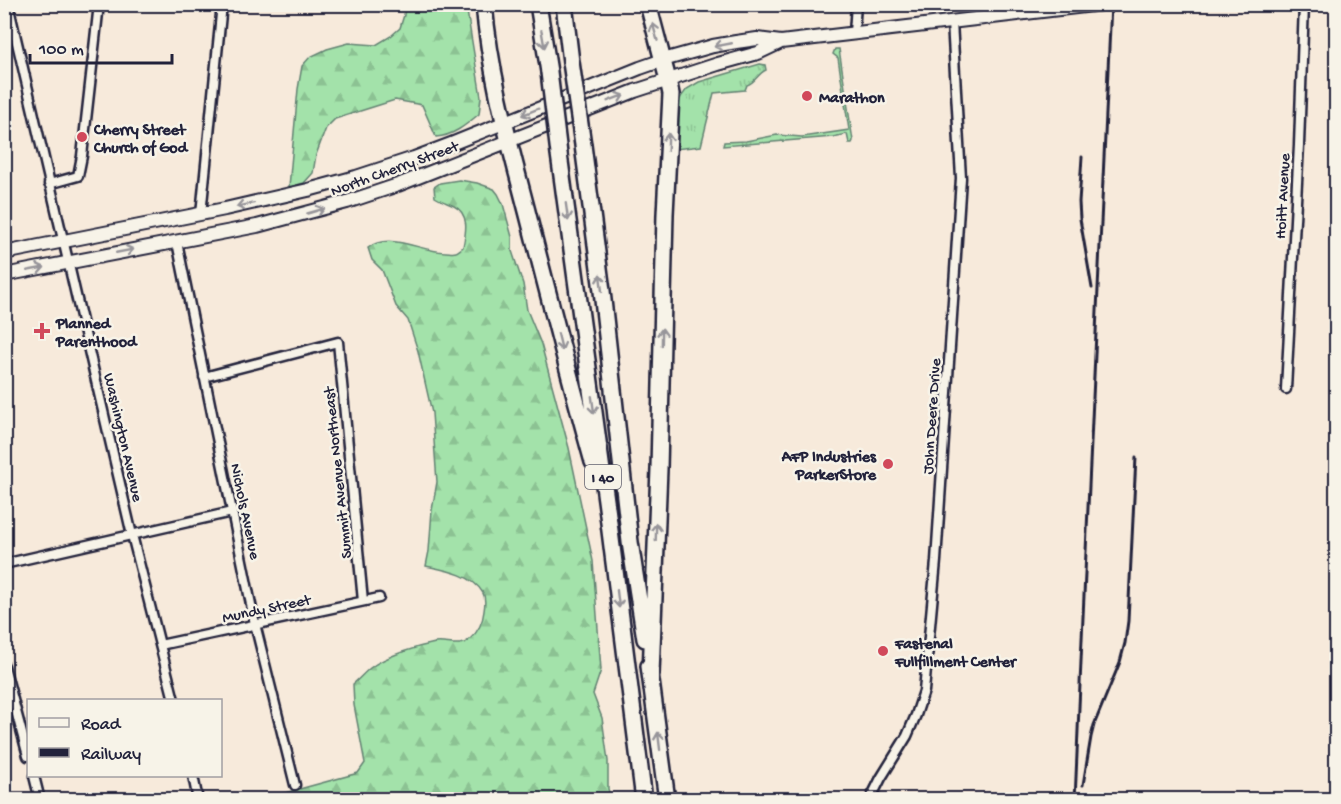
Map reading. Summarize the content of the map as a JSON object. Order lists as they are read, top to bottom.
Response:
{
  "streets": {
    "highway": ["I 40"],
    "main road": ["North Cherry Street"],
    "street": [
      "Hoitt Avenue",
      "John Deere Drive",
      "Washington Avenue",
      "Summit Avenue Northeast",
      "Nichols Avenue",
      "Mundy Street"
    ]
  },
  "crossings": [
    ["North Cherry Street", "John Deere Drive"],
    ["North Cherry Street", "Washington Avenue"],
    ["North Cherry Street", "Nichols Avenue"],
    ["Washington Avenue", "Mundy Street"],
    ["Summit Avenue Northeast", "Nichols Avenue"],
    ["Summit Avenue Northeast", "Mundy Street"],
    ["Nichols Avenue", "Mundy Street"]
  ],
  "places": {
    "other": [
      "Marathon",
      "Cherry Street Church of God",
      "AFP Industries ParkerStore",
      "Fastenal Fullfillment Center"
    ],
    "health": ["Planned Parenthood"]
  },
  "legend": ["Road", "Railway"],
  "scale_bar": "100 m"
}
